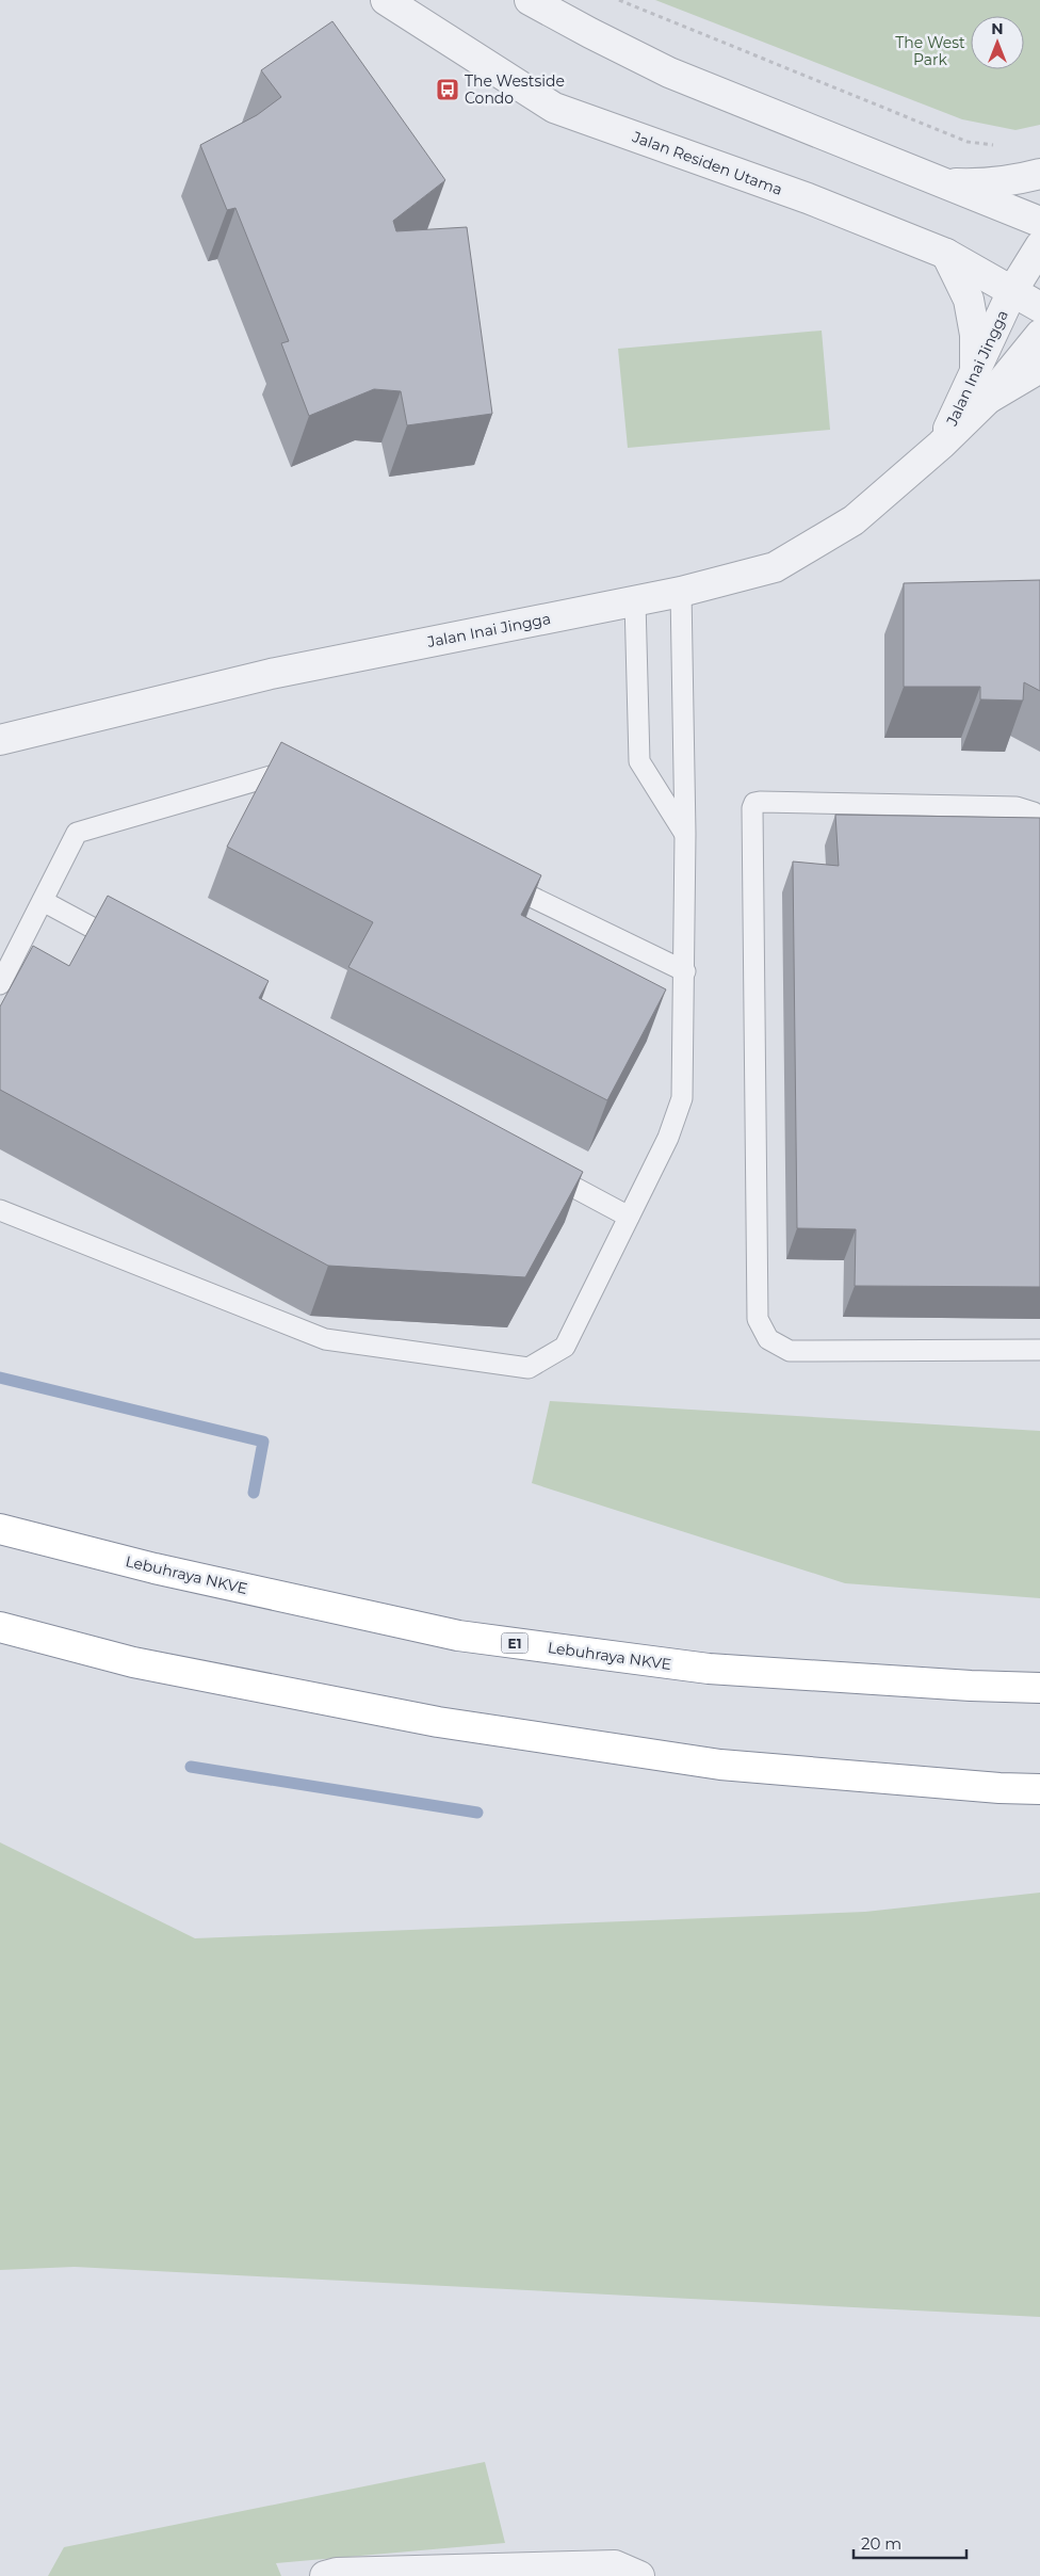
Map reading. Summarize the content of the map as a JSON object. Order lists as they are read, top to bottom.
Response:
{
  "streets": {
    "highway": ["Lebuhraya NKVE", "E1"],
    "street": ["Jalan Residen Utama", "Jalan Inai Jingga"]
  },
  "crossings": [
    ["Jalan Residen Utama", "Jalan Inai Jingga"]
  ],
  "parks": ["The West Park"],
  "places": {
    "bus stop": ["The Westside Condo"]
  },
  "scale_bar": "20 m",
  "north": "top"
}
